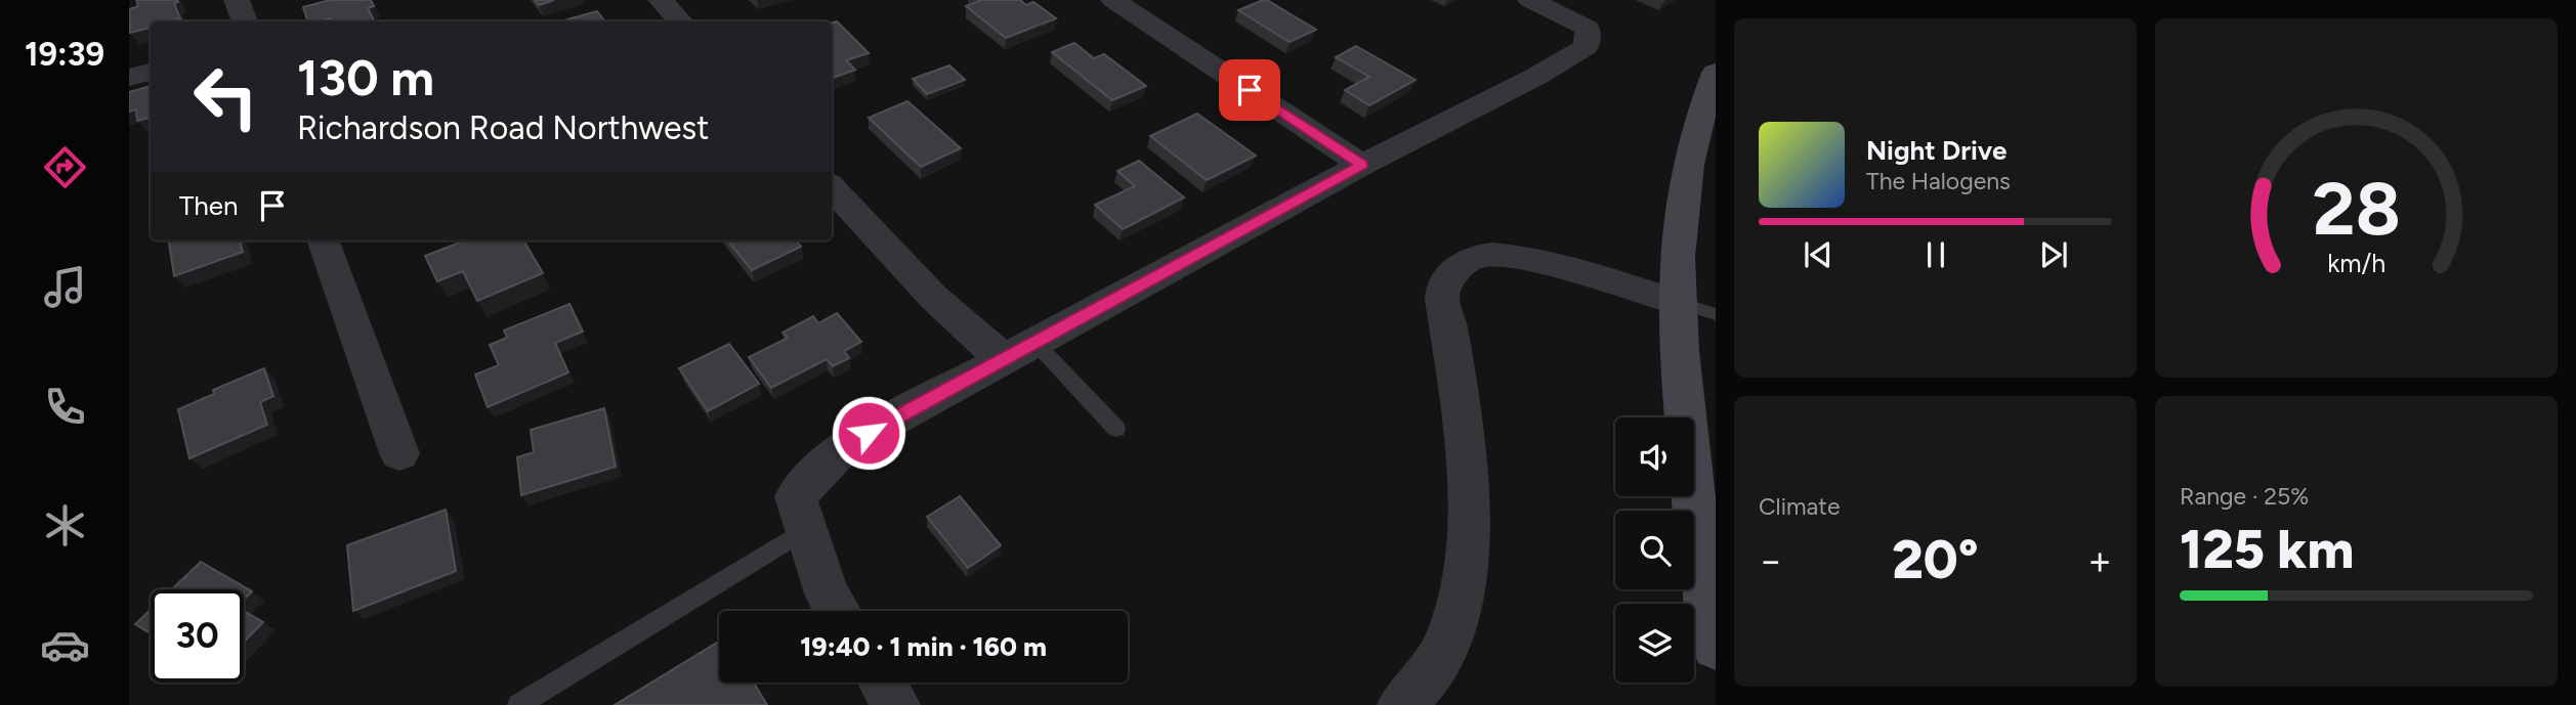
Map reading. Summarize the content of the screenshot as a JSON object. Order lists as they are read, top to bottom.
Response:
{
  "page": {
    "tabs": "19:39",
    "turn": ["130 m", "Richardson Road Northwest"],
    "song": ["Night Drive", "The Halogens"],
    "then": "Then",
    "tile": [
      "Climate",
      ["Range · 25%", "125 km"]
    ],
    "heat": ["−", "20°", "+"],
    "limit": "30",
    "trip": "19:40 · 1 min · 160 m",
    "gauge": ["28", "km/h"]
  }
}
